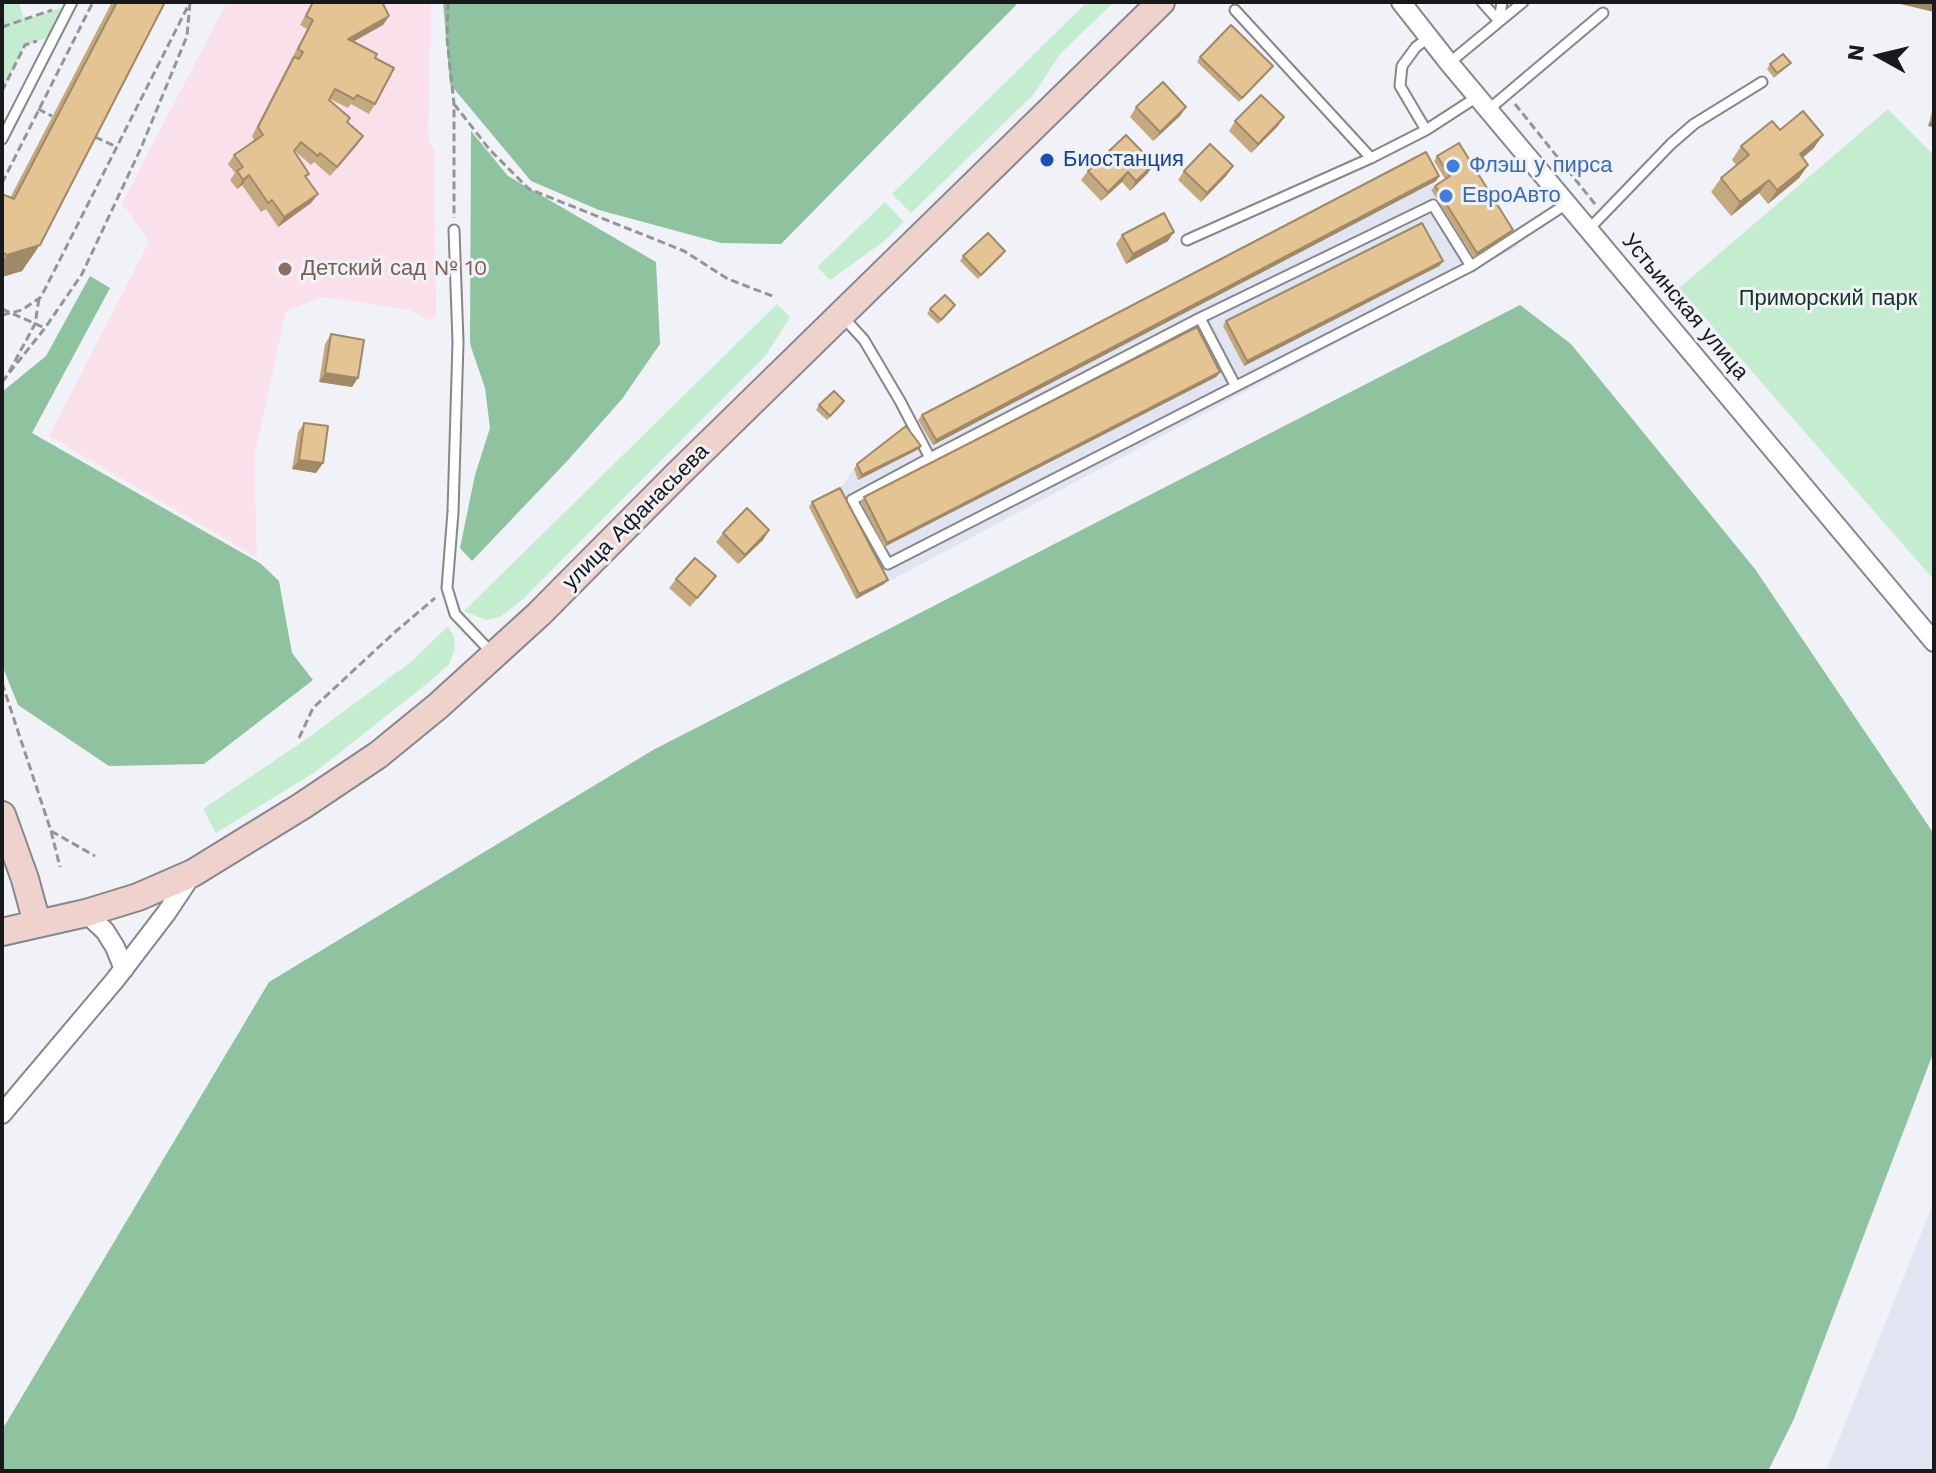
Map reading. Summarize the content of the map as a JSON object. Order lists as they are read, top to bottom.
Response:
{
  "streets": {
    "main road": ["улица Афанасьева"],
    "street": ["Устьинская улица"]
  },
  "parks": ["Приморский парк"],
  "places": [
    "Биостанция",
    "Флэш у пирса",
    "ЕвроАвто",
    "Детский сад № 10"
  ],
  "north": "left"
}
